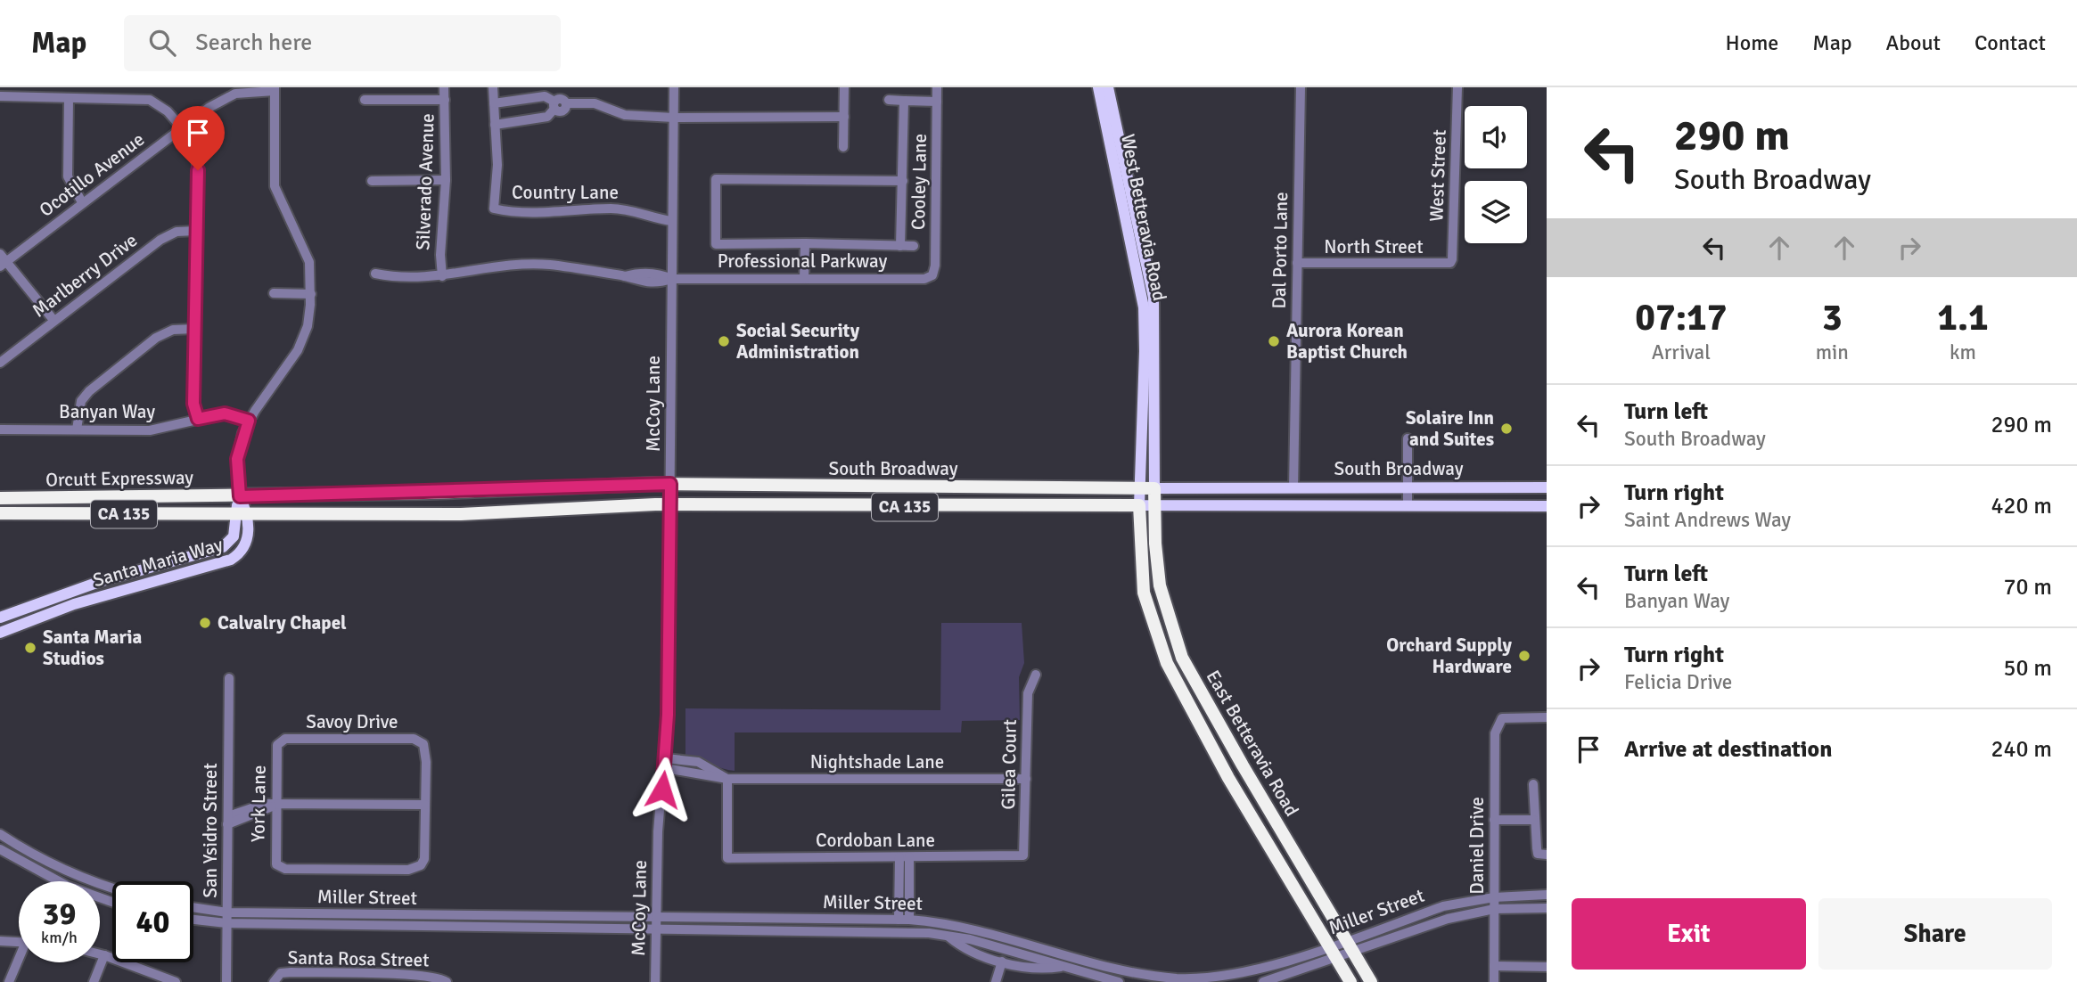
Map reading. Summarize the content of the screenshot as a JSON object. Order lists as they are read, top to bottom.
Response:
{
  "streets": {
    "highway": [
      "West Betteravia Road",
      "South Broadway",
      "Orcutt Expressway",
      "CA 135",
      "East Betteravia Road"
    ],
    "main road": ["Santa Maria Way"],
    "street": [
      "Ocotillo Avenue",
      "West Street",
      "Silverado Avenue",
      "Cooley Lane",
      "Country Lane",
      "North Street",
      "Dal Porto Lane",
      "Professional Parkway",
      "Marlberry Drive",
      "McCoy Lane",
      "Banyan Way",
      "Savoy Drive",
      "Nightshade Lane",
      "Gilea Court",
      "York Lane",
      "San Ysidro Street",
      "Cordoban Lane",
      "Daniel Drive",
      "Miller Street",
      "Santa Rosa Street"
    ]
  },
  "crossings": [
    ["West Street", "North Street"],
    ["Silverado Avenue", "Professional Parkway"],
    ["Cooley Lane", "Professional Parkway"],
    ["Country Lane", "McCoy Lane"],
    ["West Betteravia Road", "South Broadway"],
    ["West Betteravia Road", "East Betteravia Road"],
    ["North Street", "Dal Porto Lane"],
    ["Dal Porto Lane", "South Broadway"],
    ["Professional Parkway", "McCoy Lane"],
    ["McCoy Lane", "South Broadway"],
    ["McCoy Lane", "Nightshade Lane"],
    ["McCoy Lane", "Miller Street"],
    ["South Broadway", "Orcutt Expressway"],
    ["South Broadway", "Santa Maria Way"],
    ["South Broadway", "East Betteravia Road"],
    ["Orcutt Expressway", "Santa Maria Way"],
    ["Savoy Drive", "York Lane"],
    ["East Betteravia Road", "Miller Street"],
    ["Nightshade Lane", "Gilea Court"],
    ["Nightshade Lane", "Cordoban Lane"],
    ["Gilea Court", "Cordoban Lane"],
    ["San Ysidro Street", "Miller Street"],
    ["Daniel Drive", "Miller Street"]
  ],
  "places": [
    "Social Security Administration",
    "Aurora Korean Baptist Church",
    "Solaire Inn and Suites",
    "Calvalry Chapel",
    "Santa Maria Studios",
    "Orchard Supply Hardware"
  ],
  "page": {
    "header": "Map",
    "search": "Search here",
    "nav": [
      "Home",
      "Map",
      "About",
      "Contact"
    ],
    "turn": ["290 m", "South Broadway"],
    "eta": [
      "07:17",
      "Arrival",
      "3",
      "min",
      "1.1",
      "km"
    ],
    "list": [
      {
        "name": "Turn left",
        "note": "South Broadway",
        "value": "290 m"
      },
      {
        "name": "Turn right",
        "note": "Saint Andrews Way",
        "value": "420 m"
      },
      {
        "name": "Turn left",
        "note": "Banyan Way",
        "value": "70 m"
      },
      {
        "name": "Turn right",
        "note": "Felicia Drive",
        "value": "50 m"
      },
      {
        "name": "Arrive at destination",
        "value": "240 m"
      }
    ],
    "speed": "39 km/h",
    "limit": "40",
    "buttons": ["Exit", "Share"]
  }
}
